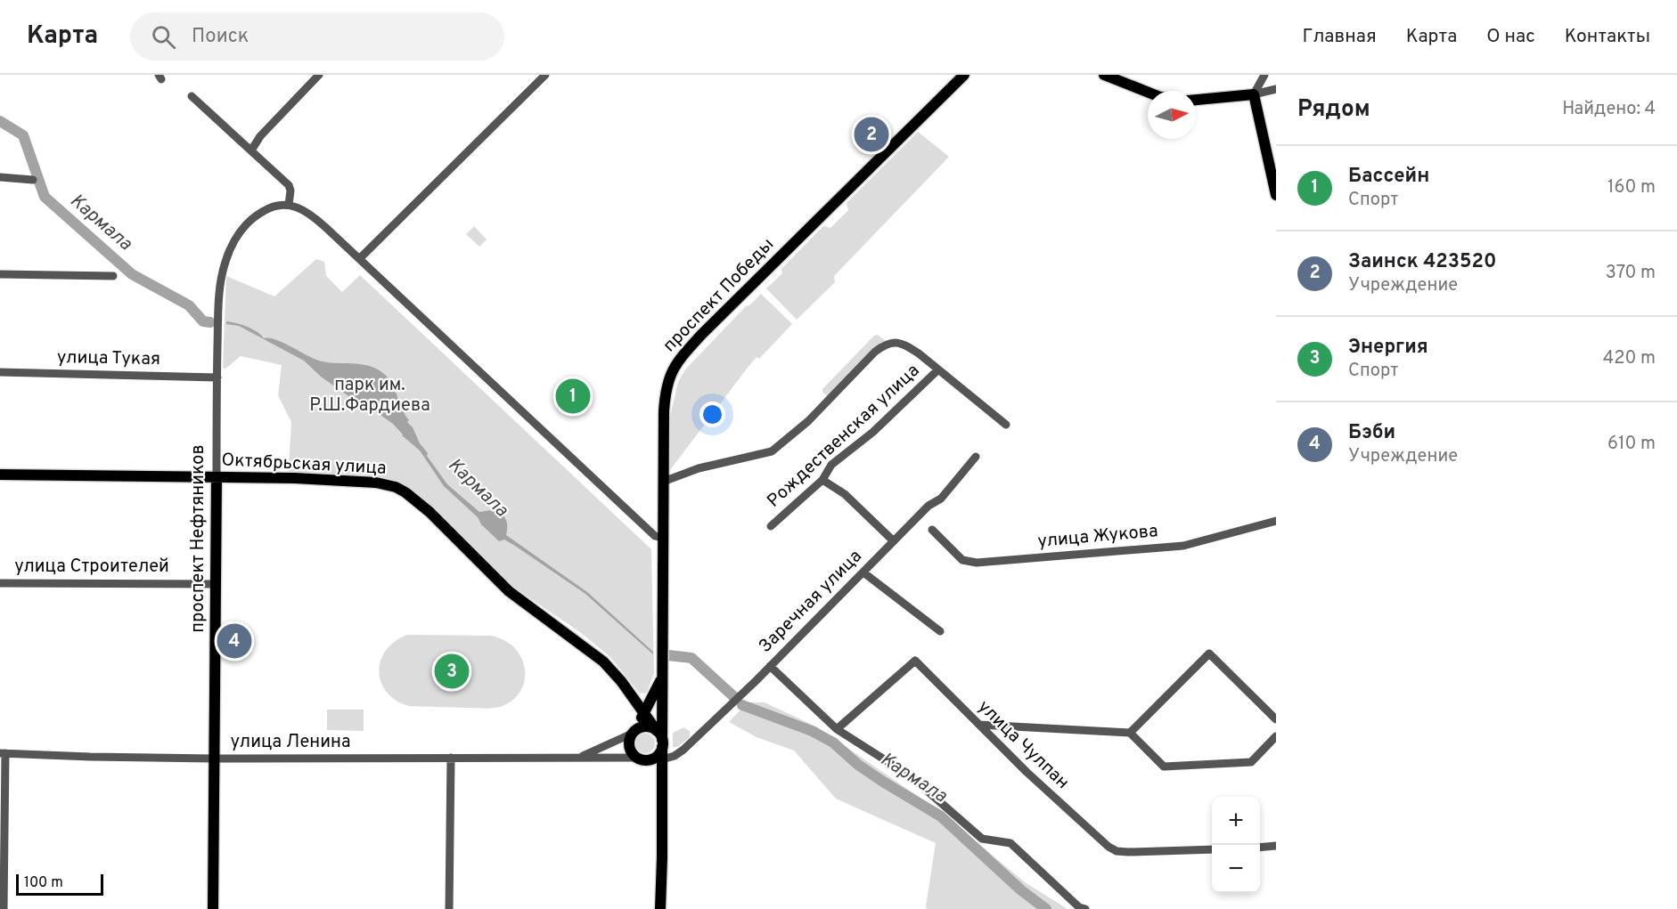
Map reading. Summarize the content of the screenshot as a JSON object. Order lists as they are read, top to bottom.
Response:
{
  "streets": {
    "main road": ["проспект Победы", "Октябрьская улица", "проспект Нефтяников"],
    "street": [
      "улица Тукая",
      "Рождественская улица",
      "улица Жукова",
      "улица Строителей",
      "Заречная улица",
      "улица Ленина",
      "улица Чулпан"
    ]
  },
  "crossings": [
    ["проспект Победы", "Октябрьская улица"],
    ["проспект Победы", "Заречная улица"],
    ["проспект Победы", "улица Ленина"],
    ["улица Тукая", "проспект Нефтяников"],
    ["Октябрьская улица", "проспект Нефтяников"],
    ["Октябрьская улица", "Заречная улица"],
    ["Октябрьская улица", "улица Ленина"],
    ["проспект Нефтяников", "улица Строителей"],
    ["проспект Нефтяников", "улица Ленина"],
    ["Заречная улица", "улица Ленина"]
  ],
  "water": ["Кармала"],
  "parks": ["парк им. Р.Ш.Фардиева"],
  "scale_bar": "100 m",
  "north": "right",
  "page": {
    "header": "Карта",
    "search": "Поиск",
    "nav": [
      "Главная",
      "Карта",
      "О нас",
      "Контакты"
    ],
    "heading": ["Рядом", "Найдено: 4"],
    "pins": [
      "2",
      "1",
      "4",
      "3"
    ],
    "list": [
      {
        "mark": "1",
        "name": "Бассейн",
        "note": "Спорт",
        "value": "160 m"
      },
      {
        "mark": "2",
        "name": "Заинск 423520",
        "note": "Учреждение",
        "value": "370 m"
      },
      {
        "mark": "3",
        "name": "Энергия",
        "note": "Спорт",
        "value": "420 m"
      },
      {
        "mark": "4",
        "name": "Бэби",
        "note": "Учреждение",
        "value": "610 m"
      }
    ],
    "map_buttons": ["+", "−"],
    "scale": "100 m"
  }
}
